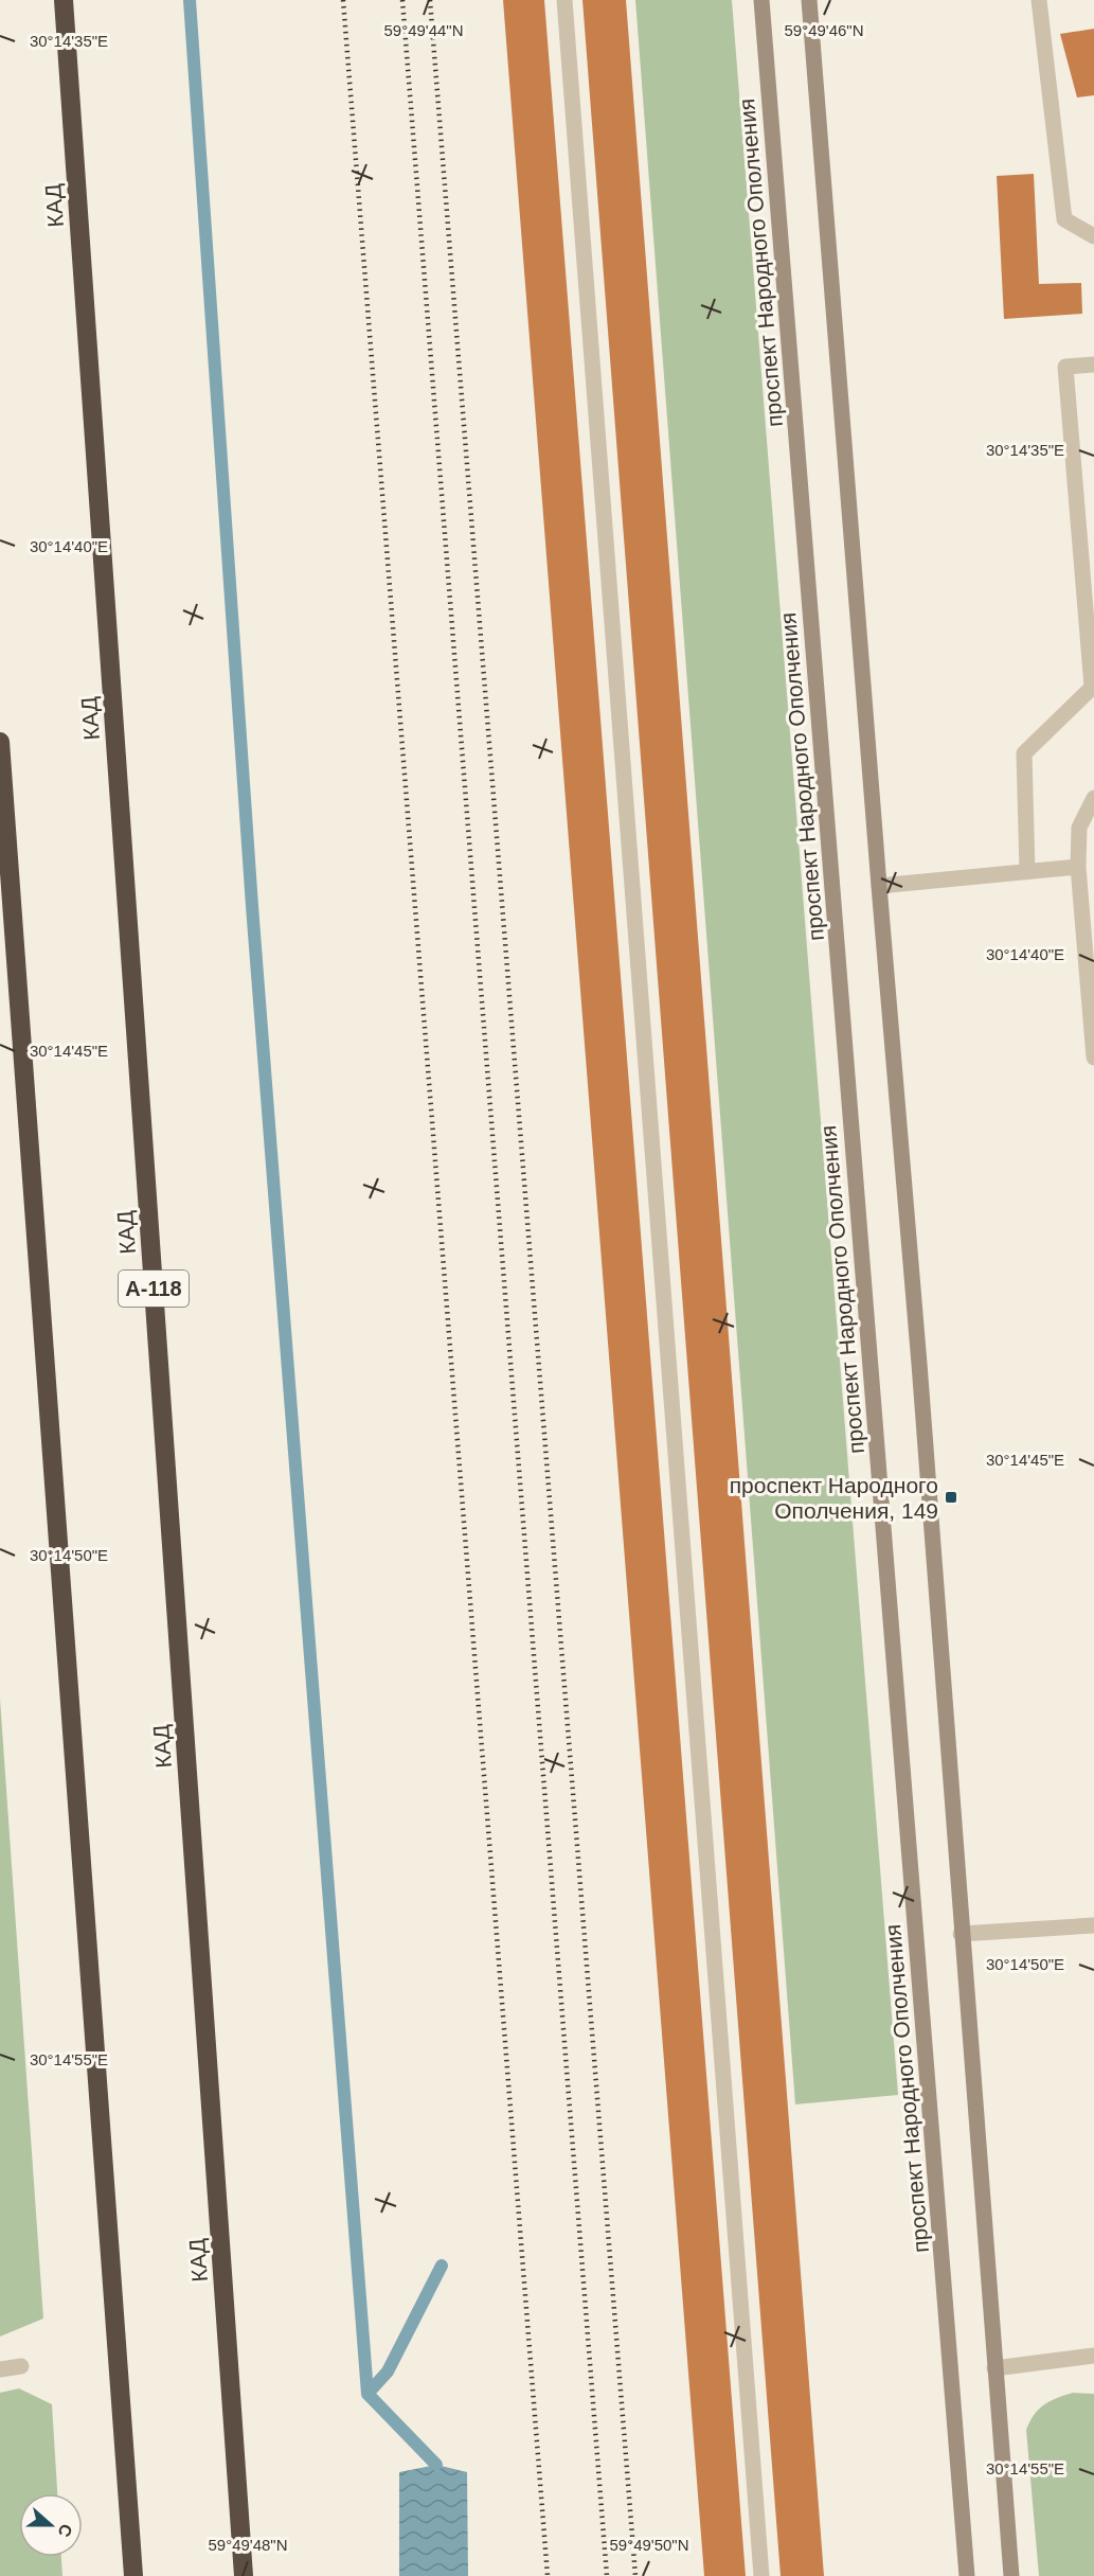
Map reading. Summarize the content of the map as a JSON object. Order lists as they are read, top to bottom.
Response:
{
  "streets": {
    "highway": ["КАД", "А-118"],
    "main road": ["проспект Народного Ополчения"]
  },
  "places": {
    "transit": ["проспект Народного Ополчения, 149"]
  },
  "north": "right",
  "coordinates": [
    "59°49'44\"N",
    "59°49'46\"N",
    "30°14'35\"E",
    "30°14'40\"E",
    "30°14'45\"E",
    "30°14'50\"E",
    "30°14'55\"E",
    "59°49'48\"N",
    "59°49'50\"N"
  ]
}
